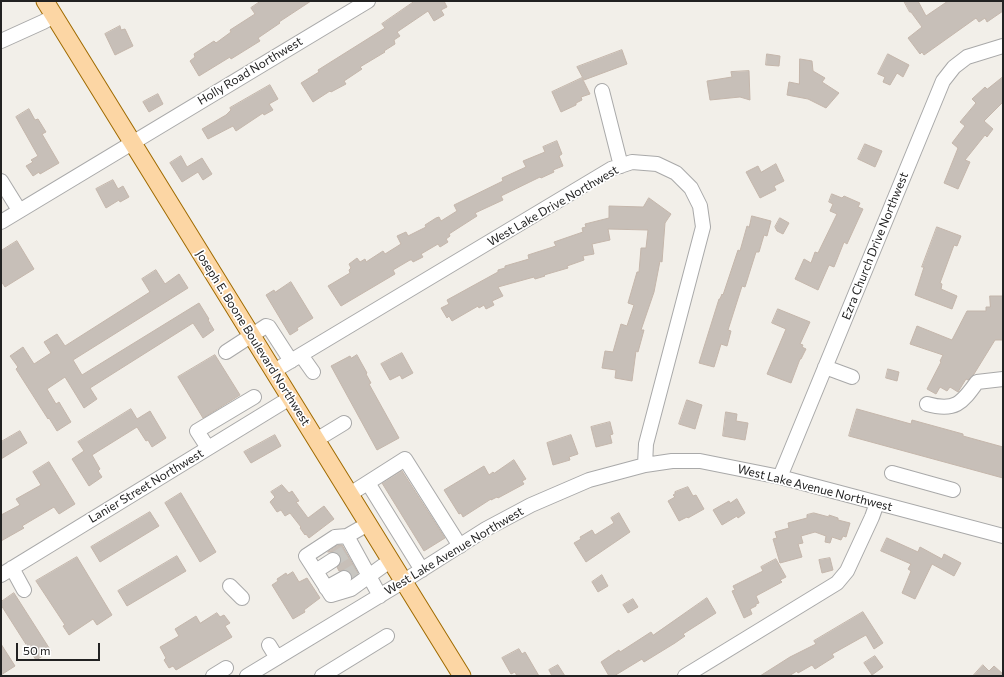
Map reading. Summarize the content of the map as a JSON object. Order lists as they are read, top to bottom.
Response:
{
  "streets": {
    "main road": ["Joseph E. Boone Boulevard Northwest"],
    "street": [
      "Holly Road Northwest",
      "West Lake Drive Northwest",
      "Ezra Church Drive Northwest",
      "Lanier Street Northwest",
      "West Lake Avenue Northwest"
    ]
  },
  "crossings": [
    ["Holly Road Northwest", "Joseph E. Boone Boulevard Northwest"],
    ["West Lake Drive Northwest", "Joseph E. Boone Boulevard Northwest"],
    ["West Lake Drive Northwest", "West Lake Avenue Northwest"],
    ["Ezra Church Drive Northwest", "West Lake Avenue Northwest"],
    ["Joseph E. Boone Boulevard Northwest", "Lanier Street Northwest"],
    ["Joseph E. Boone Boulevard Northwest", "West Lake Avenue Northwest"]
  ],
  "scale_bar": "50 m"
}
